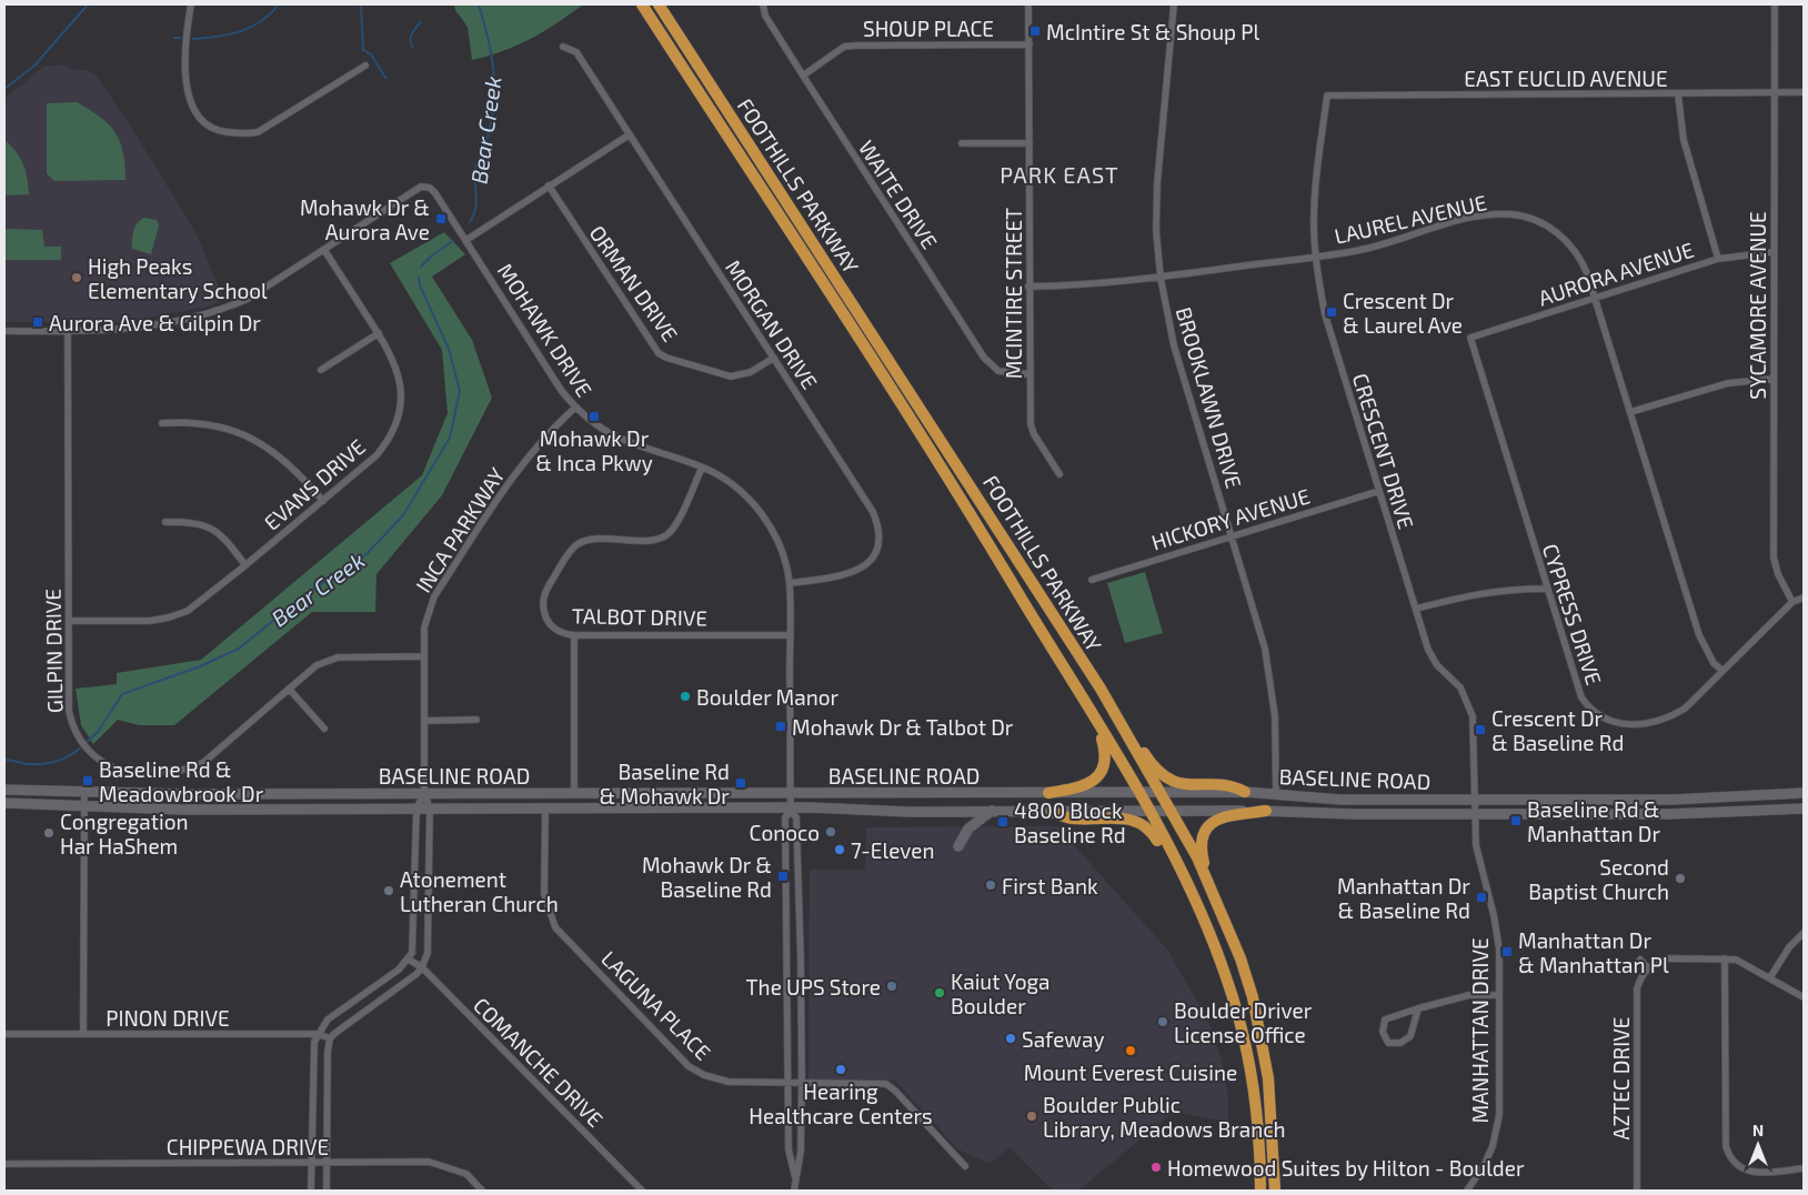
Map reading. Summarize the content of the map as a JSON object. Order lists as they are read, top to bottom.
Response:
{
  "streets": {
    "highway": ["FOOTHILLS PARKWAY"],
    "main road": ["BASELINE ROAD"],
    "street": [
      "SHOUP PLACE",
      "EAST EUCLID AVENUE",
      "WAITE DRIVE",
      "LAUREL AVENUE",
      "AURORA AVENUE",
      "ORMAN DRIVE",
      "MCINTIRE STREET",
      "SYCAMORE AVENUE",
      "MORGAN DRIVE",
      "MOHAWK DRIVE",
      "BROOKLAWN DRIVE",
      "CRESCENT DRIVE",
      "EVANS DRIVE",
      "HICKORY AVENUE",
      "INCA PARKWAY",
      "CYPRESS DRIVE",
      "TALBOT DRIVE",
      "GILPIN DRIVE",
      "LAGUNA PLACE",
      "PINON DRIVE",
      "MANHATTAN DRIVE",
      "COMANCHE DRIVE",
      "AZTEC DRIVE",
      "CHIPPEWA DRIVE"
    ]
  },
  "crossings": [
    ["SHOUP PLACE", "WAITE DRIVE"],
    ["SHOUP PLACE", "MCINTIRE STREET"],
    ["EAST EUCLID AVENUE", "SYCAMORE AVENUE"],
    ["EAST EUCLID AVENUE", "CRESCENT DRIVE"],
    ["FOOTHILLS PARKWAY", "BASELINE ROAD"],
    ["WAITE DRIVE", "MCINTIRE STREET"],
    ["LAUREL AVENUE", "AURORA AVENUE"],
    ["LAUREL AVENUE", "MCINTIRE STREET"],
    ["LAUREL AVENUE", "BROOKLAWN DRIVE"],
    ["LAUREL AVENUE", "CRESCENT DRIVE"],
    ["LAUREL AVENUE", "CYPRESS DRIVE"],
    ["AURORA AVENUE", "SYCAMORE AVENUE"],
    ["AURORA AVENUE", "CYPRESS DRIVE"],
    ["ORMAN DRIVE", "MORGAN DRIVE"],
    ["SYCAMORE AVENUE", "CYPRESS DRIVE"],
    ["MORGAN DRIVE", "MOHAWK DRIVE"],
    ["MOHAWK DRIVE", "INCA PARKWAY"],
    ["MOHAWK DRIVE", "TALBOT DRIVE"],
    ["MOHAWK DRIVE", "BASELINE ROAD"],
    ["BROOKLAWN DRIVE", "HICKORY AVENUE"],
    ["BROOKLAWN DRIVE", "BASELINE ROAD"],
    ["CRESCENT DRIVE", "HICKORY AVENUE"],
    ["CRESCENT DRIVE", "BASELINE ROAD"],
    ["CRESCENT DRIVE", "MANHATTAN DRIVE"],
    ["EVANS DRIVE", "GILPIN DRIVE"],
    ["INCA PARKWAY", "GILPIN DRIVE"],
    ["INCA PARKWAY", "BASELINE ROAD"],
    ["INCA PARKWAY", "COMANCHE DRIVE"],
    ["BASELINE ROAD", "LAGUNA PLACE"],
    ["BASELINE ROAD", "MANHATTAN DRIVE"]
  ],
  "districts": ["PARK EAST"],
  "water": ["Bear Creek"],
  "places": {
    "transit": [
      "McIntire St & Shoup Pl",
      "Mohawk Dr & Aurora Ave",
      "Crescent Dr & Laurel Ave",
      "Aurora Ave & Gilpin Dr",
      "Mohawk Dr & Inca Pkwy",
      "Mohawk Dr & Talbot Dr",
      "Crescent Dr & Baseline Rd",
      "Baseline Rd & Meadowbrook Dr",
      "Baseline Rd & Mohawk Dr",
      "Baseline Rd & Manhattan Dr",
      "4800 Block Baseline Rd",
      "Mohawk Dr & Baseline Rd",
      "Manhattan Dr & Baseline Rd",
      "Manhattan Dr & Manhattan Pl"
    ],
    "other": [
      "High Peaks Elementary School",
      "Boulder Manor",
      "Conoco",
      "Congregation Har HaShem",
      "7-Eleven",
      "Second Baptist Church",
      "First Bank",
      "Atonement Lutheran Church",
      "The UPS Store",
      "Kaiut Yoga Boulder",
      "Boulder Driver License Office",
      "Safeway",
      "Mount Everest Cuisine",
      "Hearing Healthcare Centers",
      "Boulder Public Library, Meadows Branch",
      "Homewood Suites by Hilton - Boulder"
    ]
  },
  "north": "top"
}
